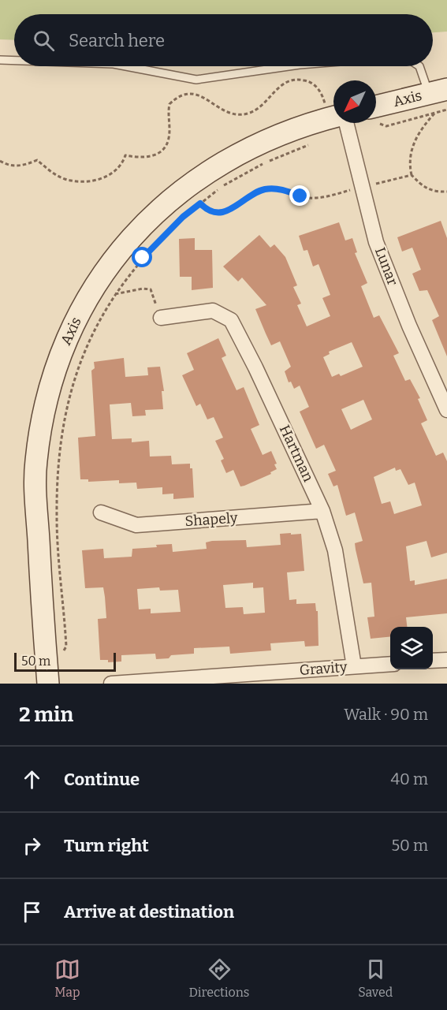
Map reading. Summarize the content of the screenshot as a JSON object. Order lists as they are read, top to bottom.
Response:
{
  "streets": {
    "street": [
      "Axis",
      "Lunar",
      "Hartman",
      "Shapely",
      "Gravity"
    ]
  },
  "crossings": [
    ["Hartman", "Shapely"],
    ["Hartman", "Gravity"]
  ],
  "scale_bar": "50 m",
  "north": "bottom left",
  "page": {
    "search": "Search here",
    "scale": "50 m",
    "heading": ["2 min", "Walk · 90 m"],
    "list": [
      ["Continue", "40 m"],
      ["Turn right", "50 m"],
      "Arrive at destination"
    ],
    "nav": ["Map", "Directions", "Saved"]
  }
}
